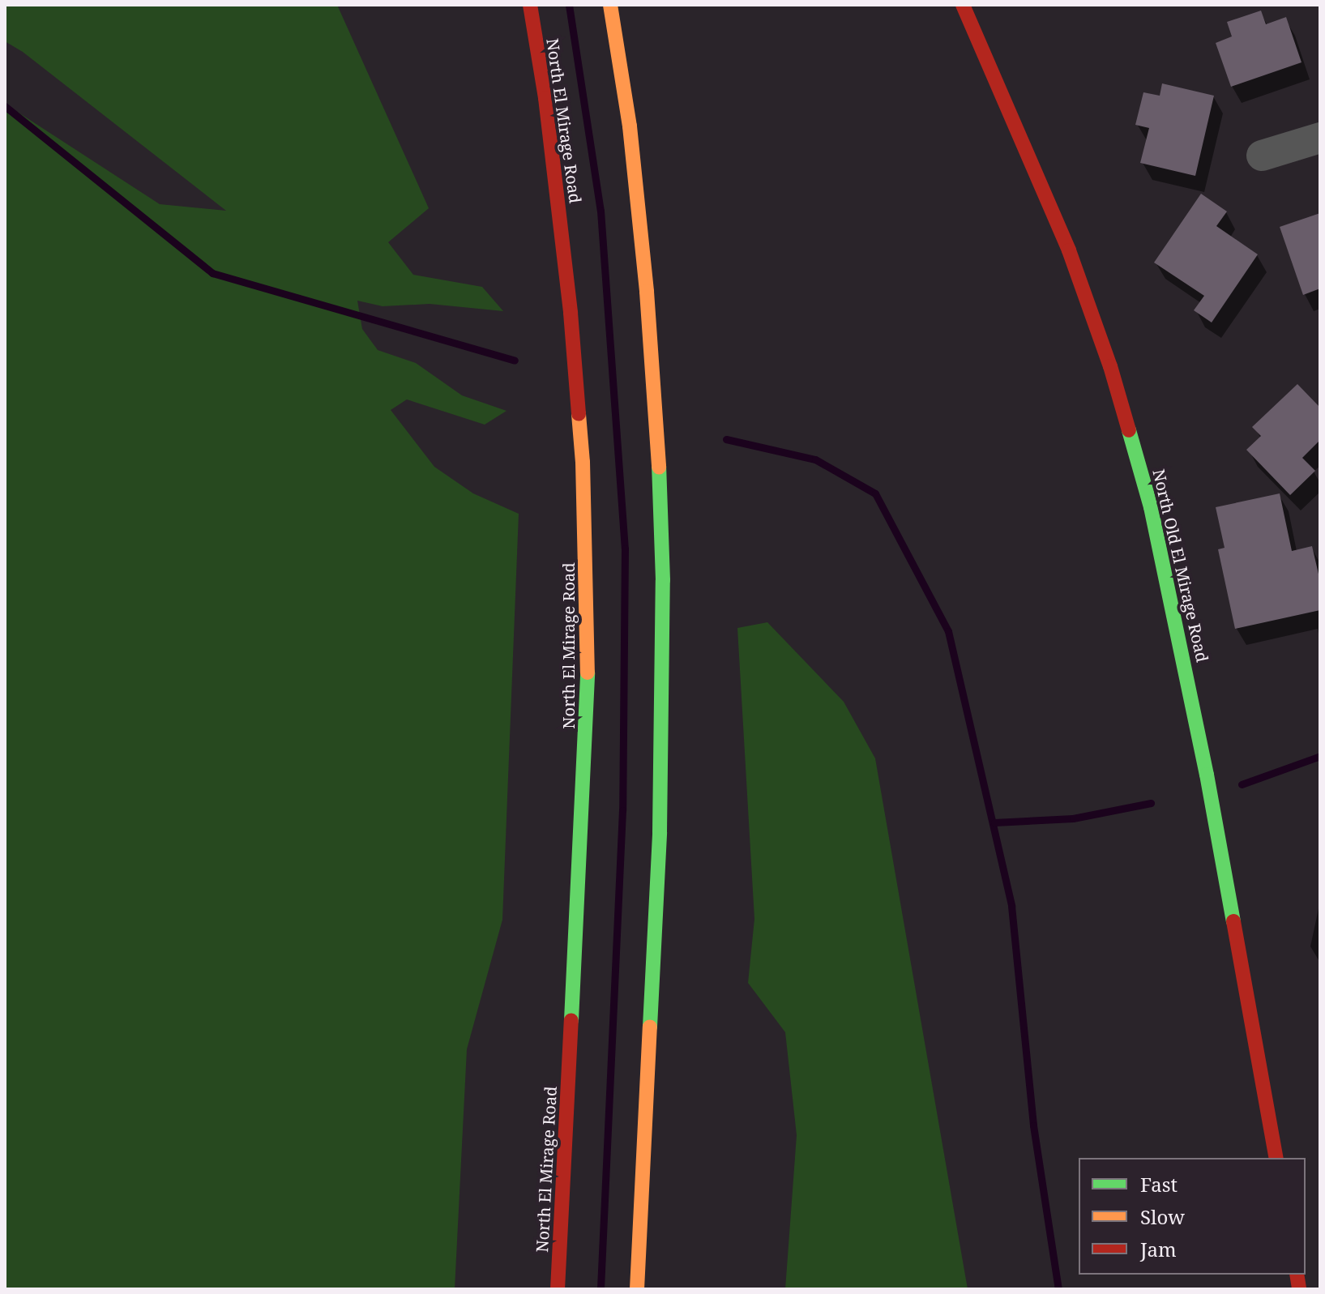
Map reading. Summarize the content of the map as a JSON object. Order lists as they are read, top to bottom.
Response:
{
  "streets": {
    "main road": ["North El Mirage Road", "North Old El Mirage Road"]
  },
  "legend": ["Fast", "Slow", "Jam"]
}
